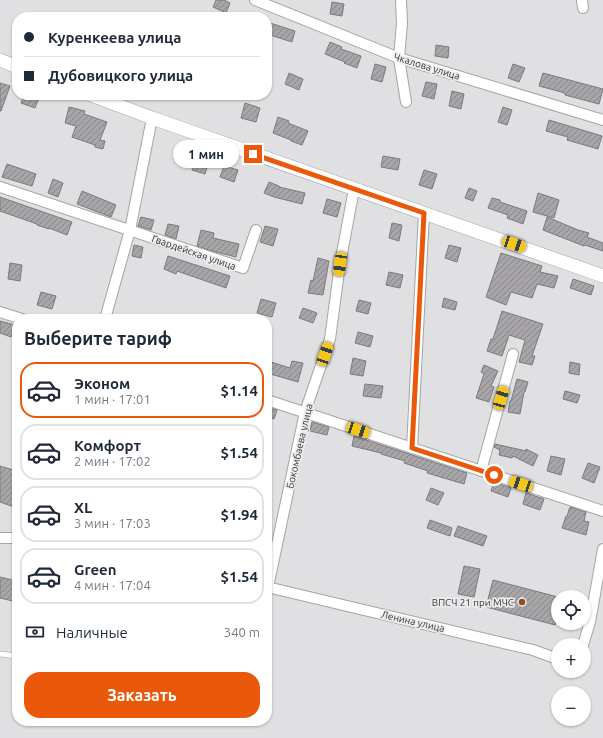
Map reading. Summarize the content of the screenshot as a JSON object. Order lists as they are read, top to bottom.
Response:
{
  "streets": {
    "street": [
      "Чкалова улица",
      "Гвардейская улица",
      "Бокомбаева улица",
      "Ленина улица"
    ]
  },
  "places": ["ВПСЧ 21 при МЧС"],
  "page": {
    "banner": ["Куренкеева улица", "Дубовицкого улица"],
    "bubble": "1 мин",
    "heading": "Выберите тариф",
    "list": [
      {
        "name": "Эконом",
        "note": "1 мин · 17:01",
        "value": "$1.14"
      },
      {
        "name": "Комфорт",
        "note": "2 мин · 17:02",
        "value": "$1.54"
      },
      {
        "name": "XL",
        "note": "3 мин · 17:03",
        "value": "$1.94"
      },
      {
        "name": "Green",
        "note": "4 мин · 17:04",
        "value": "$1.54"
      }
    ],
    "map_buttons": ["+", "−"],
    "pay": ["Наличные", "340 m"],
    "buttons": "Заказать"
  }
}
